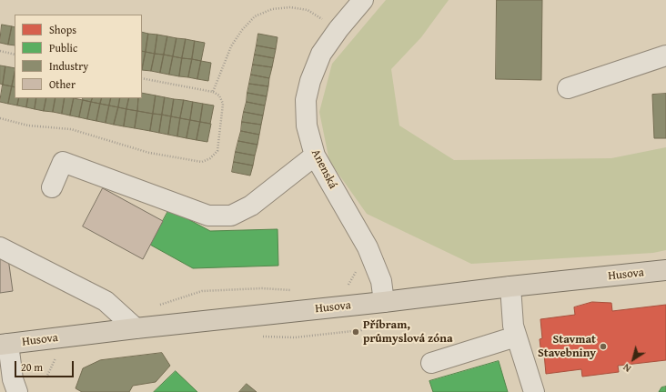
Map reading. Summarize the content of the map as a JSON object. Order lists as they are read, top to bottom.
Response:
{
  "streets": {
    "main road": ["Husova"],
    "street": ["Anenská"]
  },
  "crossings": [
    ["Anenská", "Husova"]
  ],
  "places": ["Příbram, průmyslová zóna", "Stavmat Stavebniny"],
  "legend": [
    "Shops",
    "Public",
    "Industry",
    "Other"
  ],
  "scale_bar": "20 m",
  "north": "bottom left"
}
